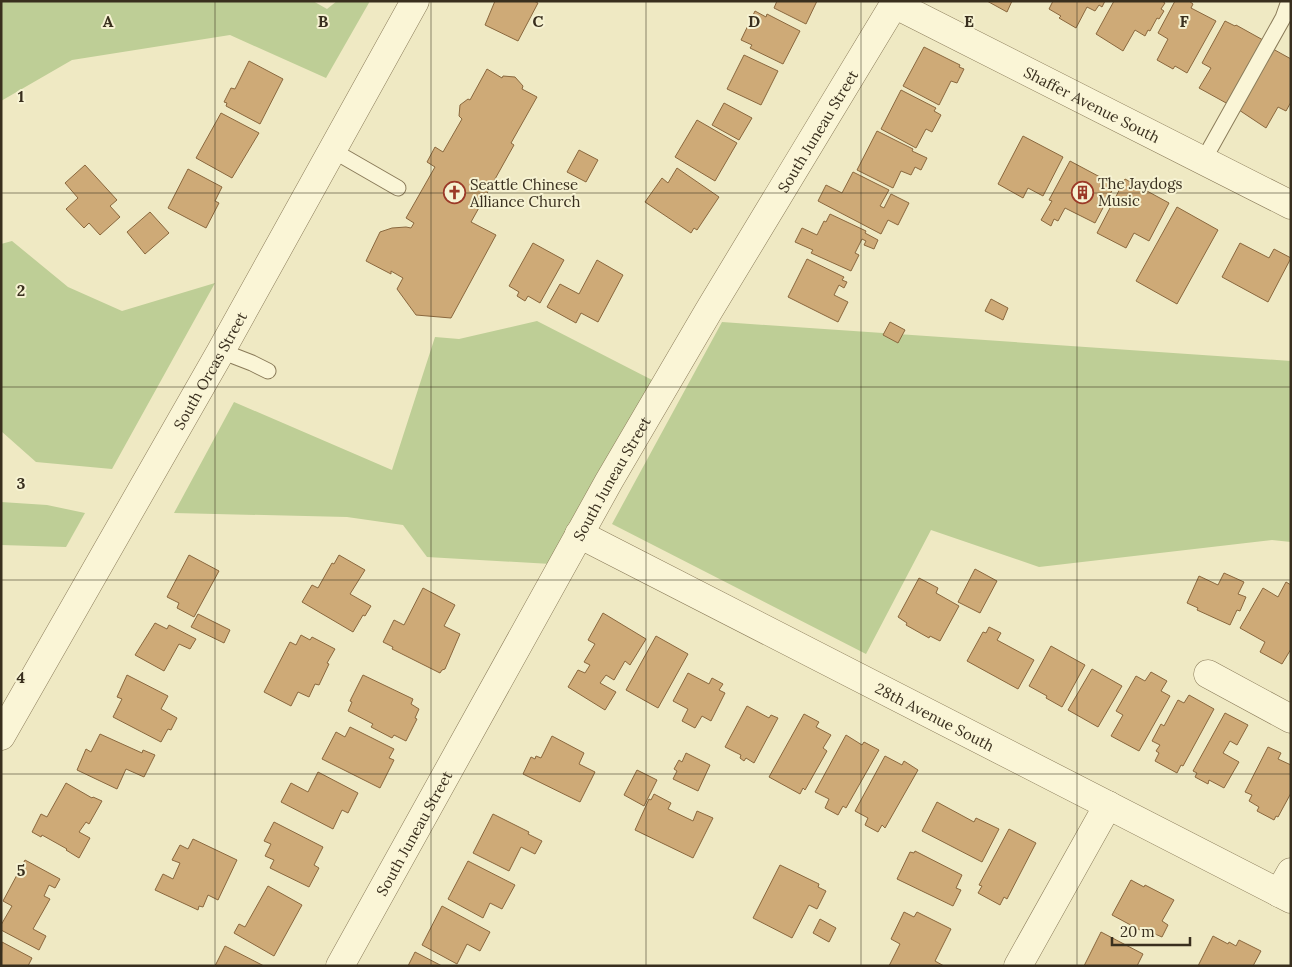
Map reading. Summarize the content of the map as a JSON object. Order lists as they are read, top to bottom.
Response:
{
  "streets": {
    "street": [
      "Shaffer Avenue South",
      "South Juneau Street",
      "South Orcas Street",
      "28th Avenue South"
    ]
  },
  "crossings": [
    ["Shaffer Avenue South", "South Juneau Street"],
    ["South Juneau Street", "28th Avenue South"]
  ],
  "places": {
    "building": ["The Jaydogs Music"],
    "church": ["Seattle Chinese Alliance Church"]
  },
  "scale_bar": "20 m",
  "grid": {
    "columns": [
      "A",
      "B",
      "C",
      "D",
      "E",
      "F"
    ],
    "rows": [
      "1",
      "2",
      "3",
      "4",
      "5"
    ]
  }
}
